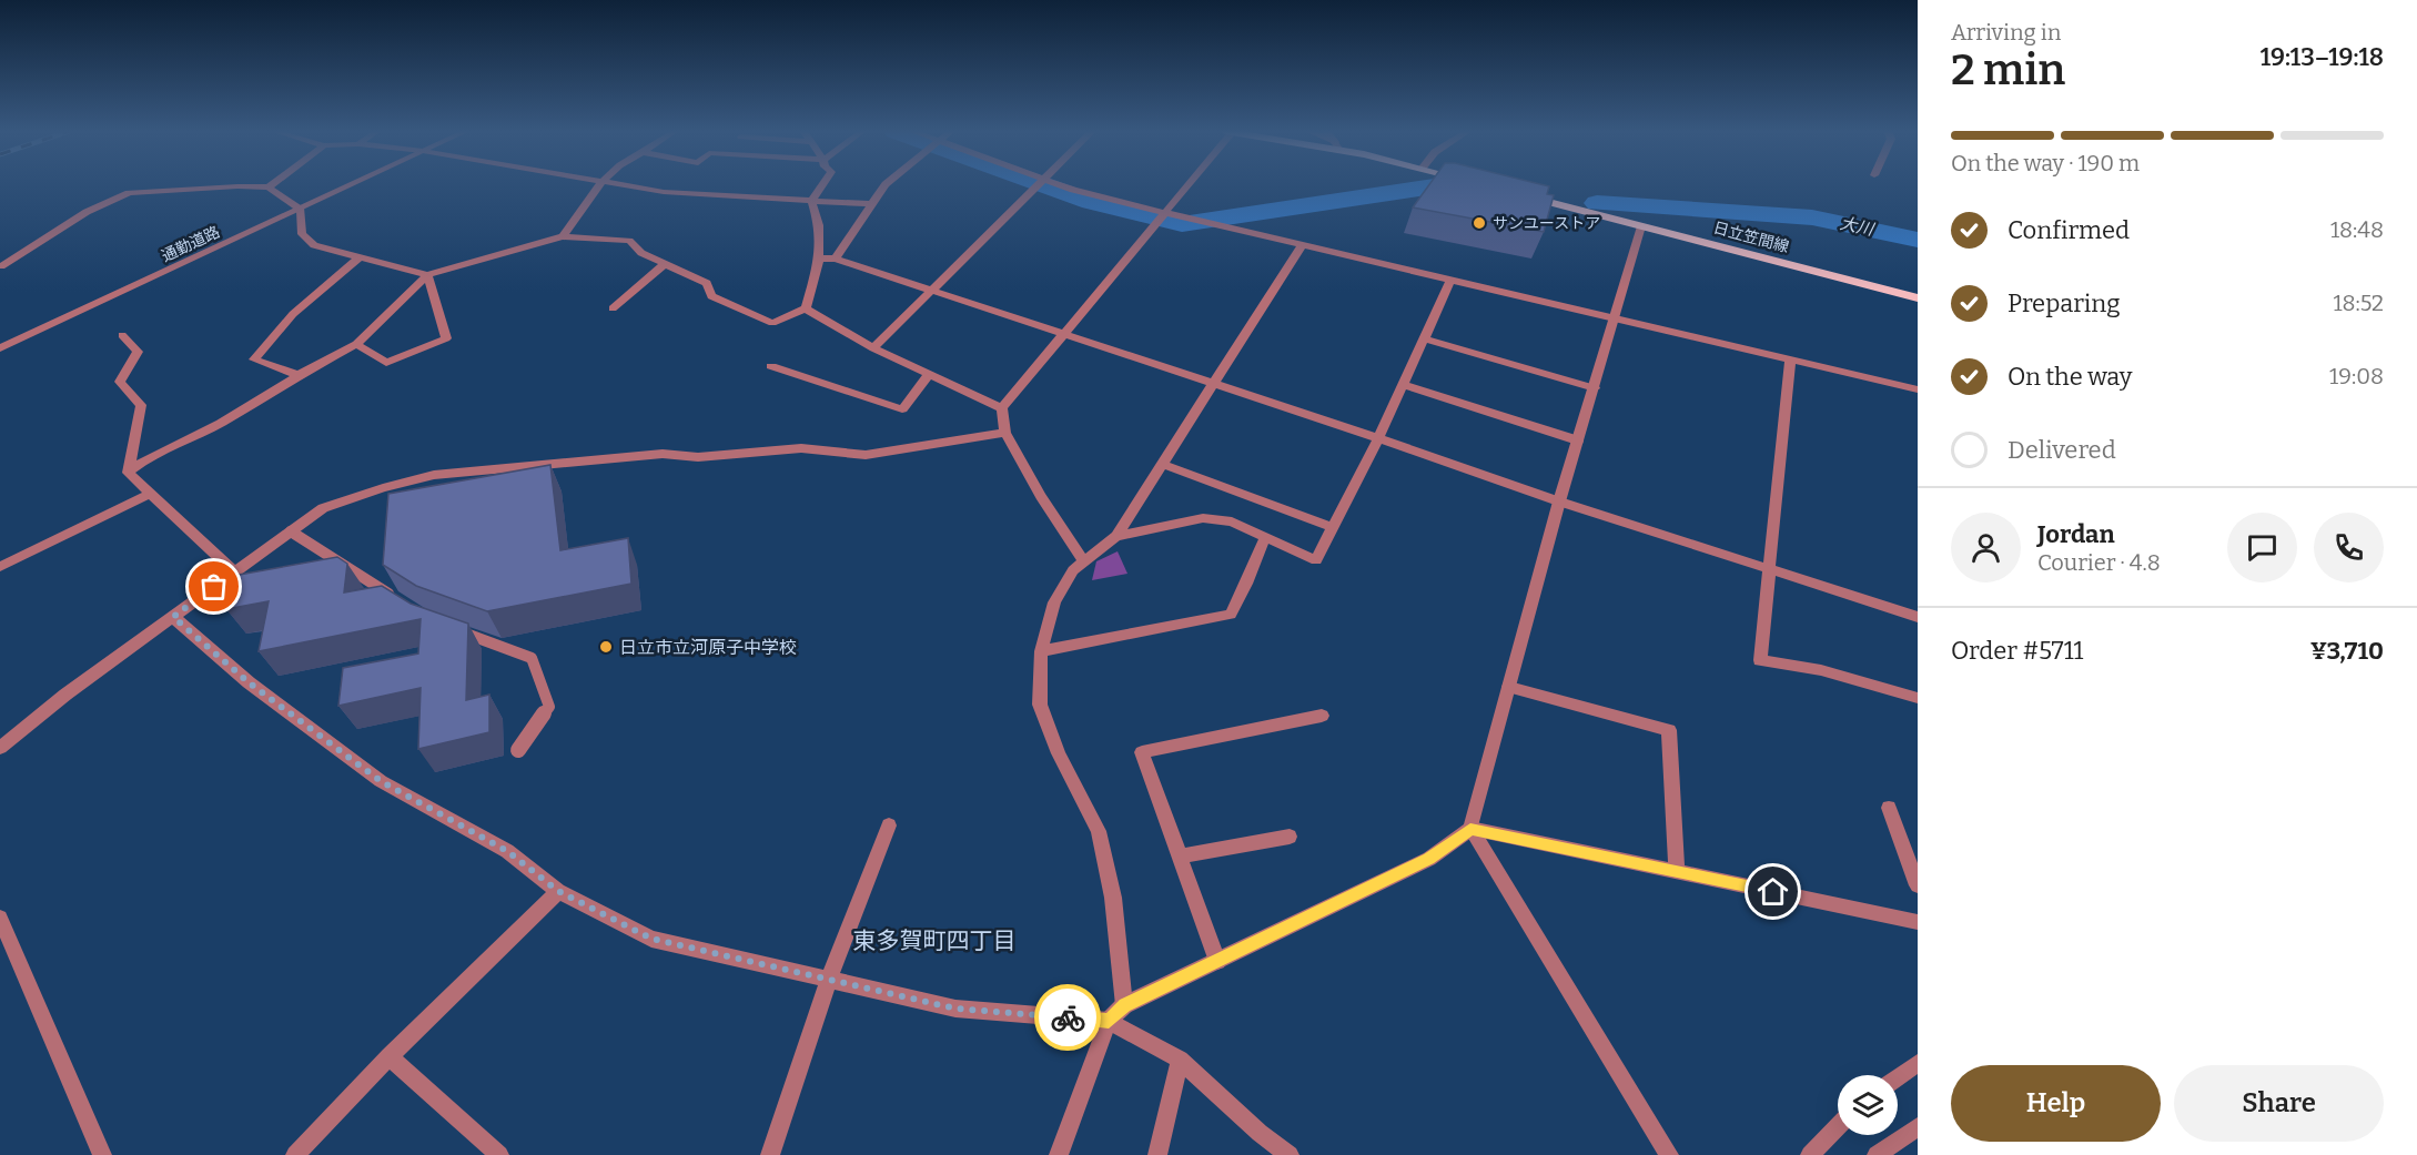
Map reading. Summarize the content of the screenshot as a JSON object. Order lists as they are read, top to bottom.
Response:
{
  "streets": {
    "main road": ["日立笠間線"],
    "street": ["通勤道路"]
  },
  "districts": ["東多賀町四丁目"],
  "water": ["大川"],
  "places": ["サンユーストア", "日立市立河原子中学校"],
  "page": {
    "heading": ["2 min", "Arriving in", "19:13–19:18"],
    "panel": [
      "Jordan",
      "Courier · 4.8",
      "Order #5711",
      "¥3,710"
    ],
    "bar": "On the way · 190 m",
    "list": [
      ["Confirmed", "18:48"],
      ["Preparing", "18:52"],
      ["On the way", "19:08"],
      "Delivered"
    ],
    "buttons": ["Help", "Share"]
  }
}
